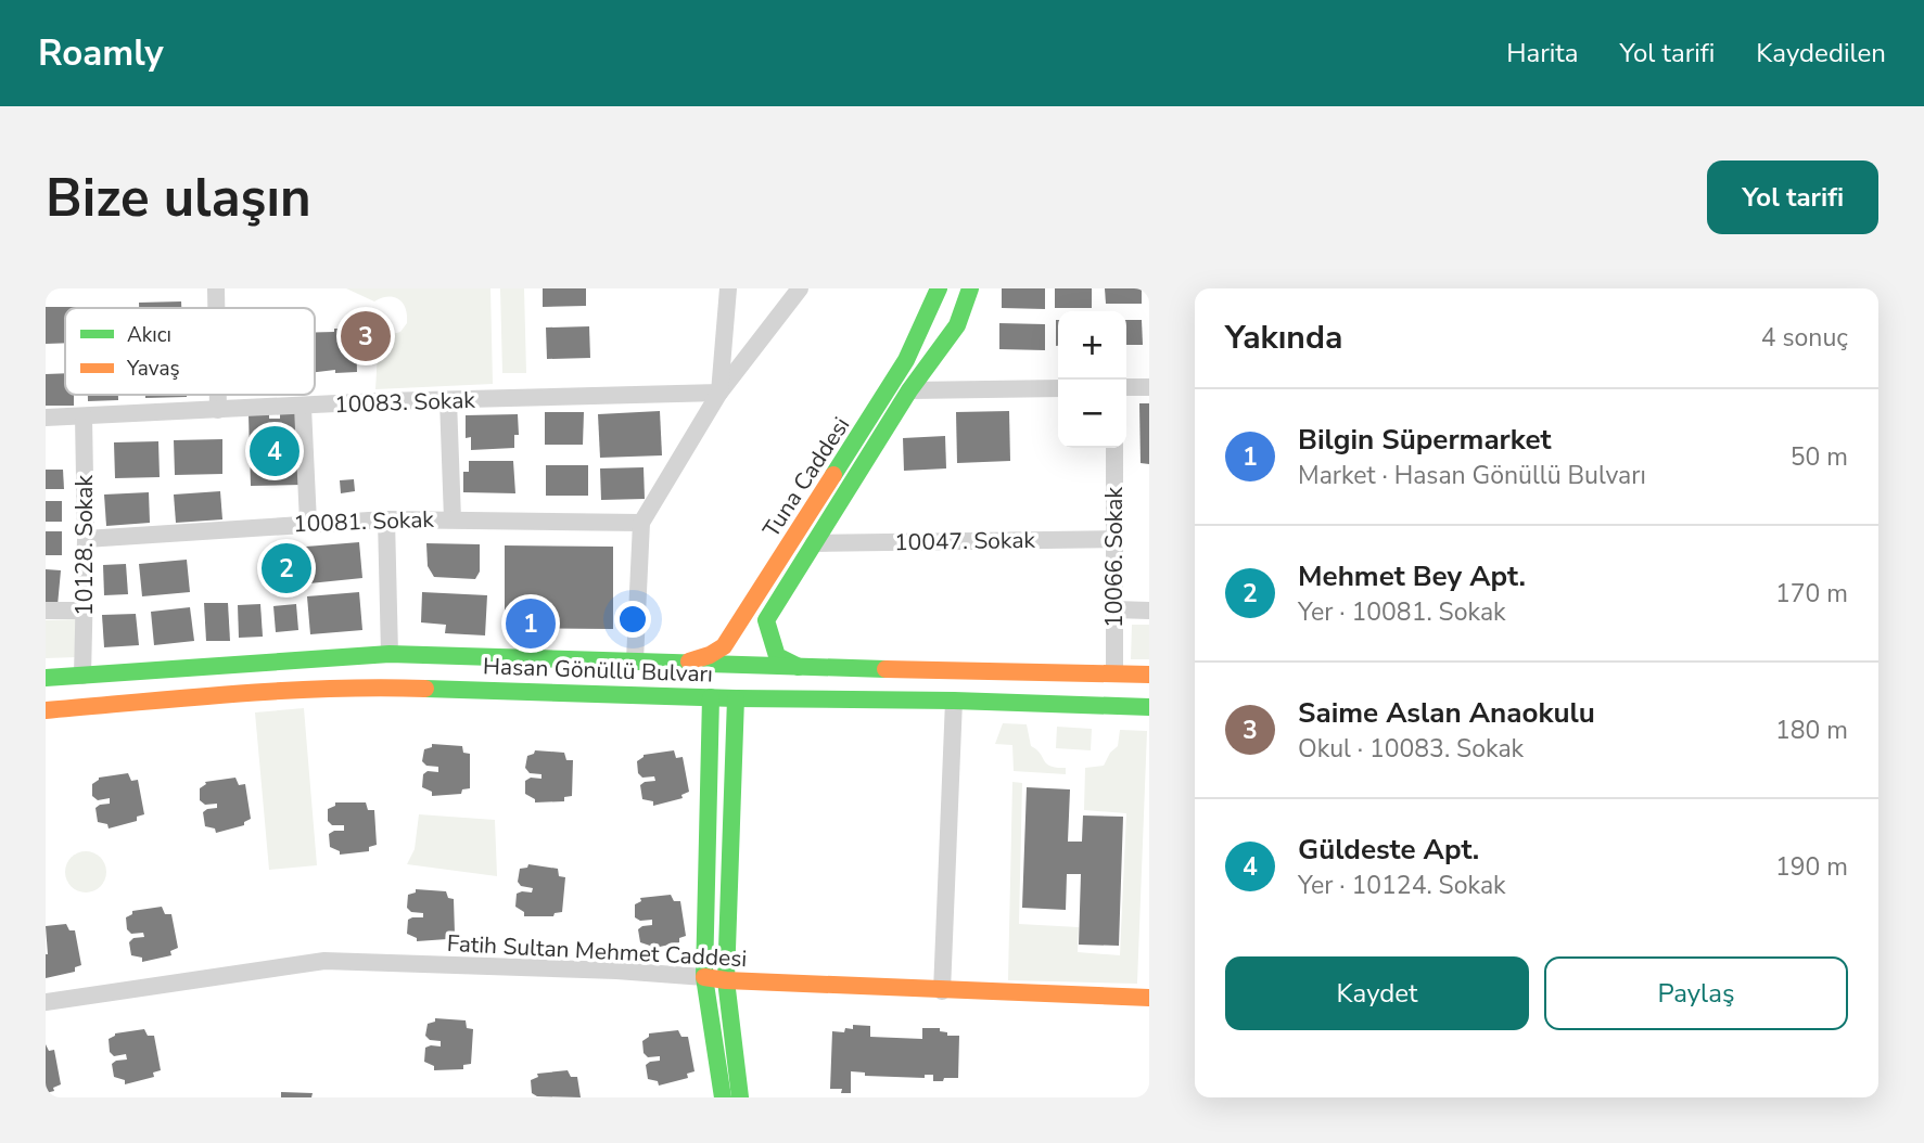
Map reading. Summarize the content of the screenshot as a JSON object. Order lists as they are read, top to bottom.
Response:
{
  "streets": {
    "main road": ["Tuna Caddesi", "Hasan Gönüllü Bulvarı", "Fatih Sultan Mehmet Caddesi"],
    "street": [
      "10083. Sokak",
      "10081. Sokak",
      "10047. Sokak",
      "10128. Sokak",
      "10066. Sokak"
    ]
  },
  "crossings": [
    ["10083. Sokak", "10128. Sokak"],
    ["Tuna Caddesi", "10047. Sokak"],
    ["Tuna Caddesi", "Hasan Gönüllü Bulvarı"],
    ["10081. Sokak", "10128. Sokak"],
    ["10047. Sokak", "10066. Sokak"],
    ["10128. Sokak", "Hasan Gönüllü Bulvarı"],
    ["10066. Sokak", "Hasan Gönüllü Bulvarı"]
  ],
  "legend": ["Akıcı", "Yavaş"],
  "page": {
    "header": "Roamly",
    "nav": ["Harita", "Yol tarifi", "Kaydedilen"],
    "buttons": [
      "Yol tarifi",
      ["Kaydet", "Paylaş"]
    ],
    "title": "Bize ulaşın",
    "heading": ["Yakında", "4 sonuç"],
    "pins": [
      "3",
      "4",
      "2",
      "1"
    ],
    "map_buttons": ["+", "−"],
    "list": [
      {
        "mark": "1",
        "name": "Bilgin Süpermarket",
        "note": "Market · Hasan Gönüllü Bulvarı",
        "value": "50 m"
      },
      {
        "mark": "2",
        "name": "Mehmet Bey Apt.",
        "note": "Yer · 10081. Sokak",
        "value": "170 m"
      },
      {
        "mark": "3",
        "name": "Saime Aslan Anaokulu",
        "note": "Okul · 10083. Sokak",
        "value": "180 m"
      },
      {
        "mark": "4",
        "name": "Güldeste Apt.",
        "note": "Yer · 10124. Sokak",
        "value": "190 m"
      }
    ]
  }
}
